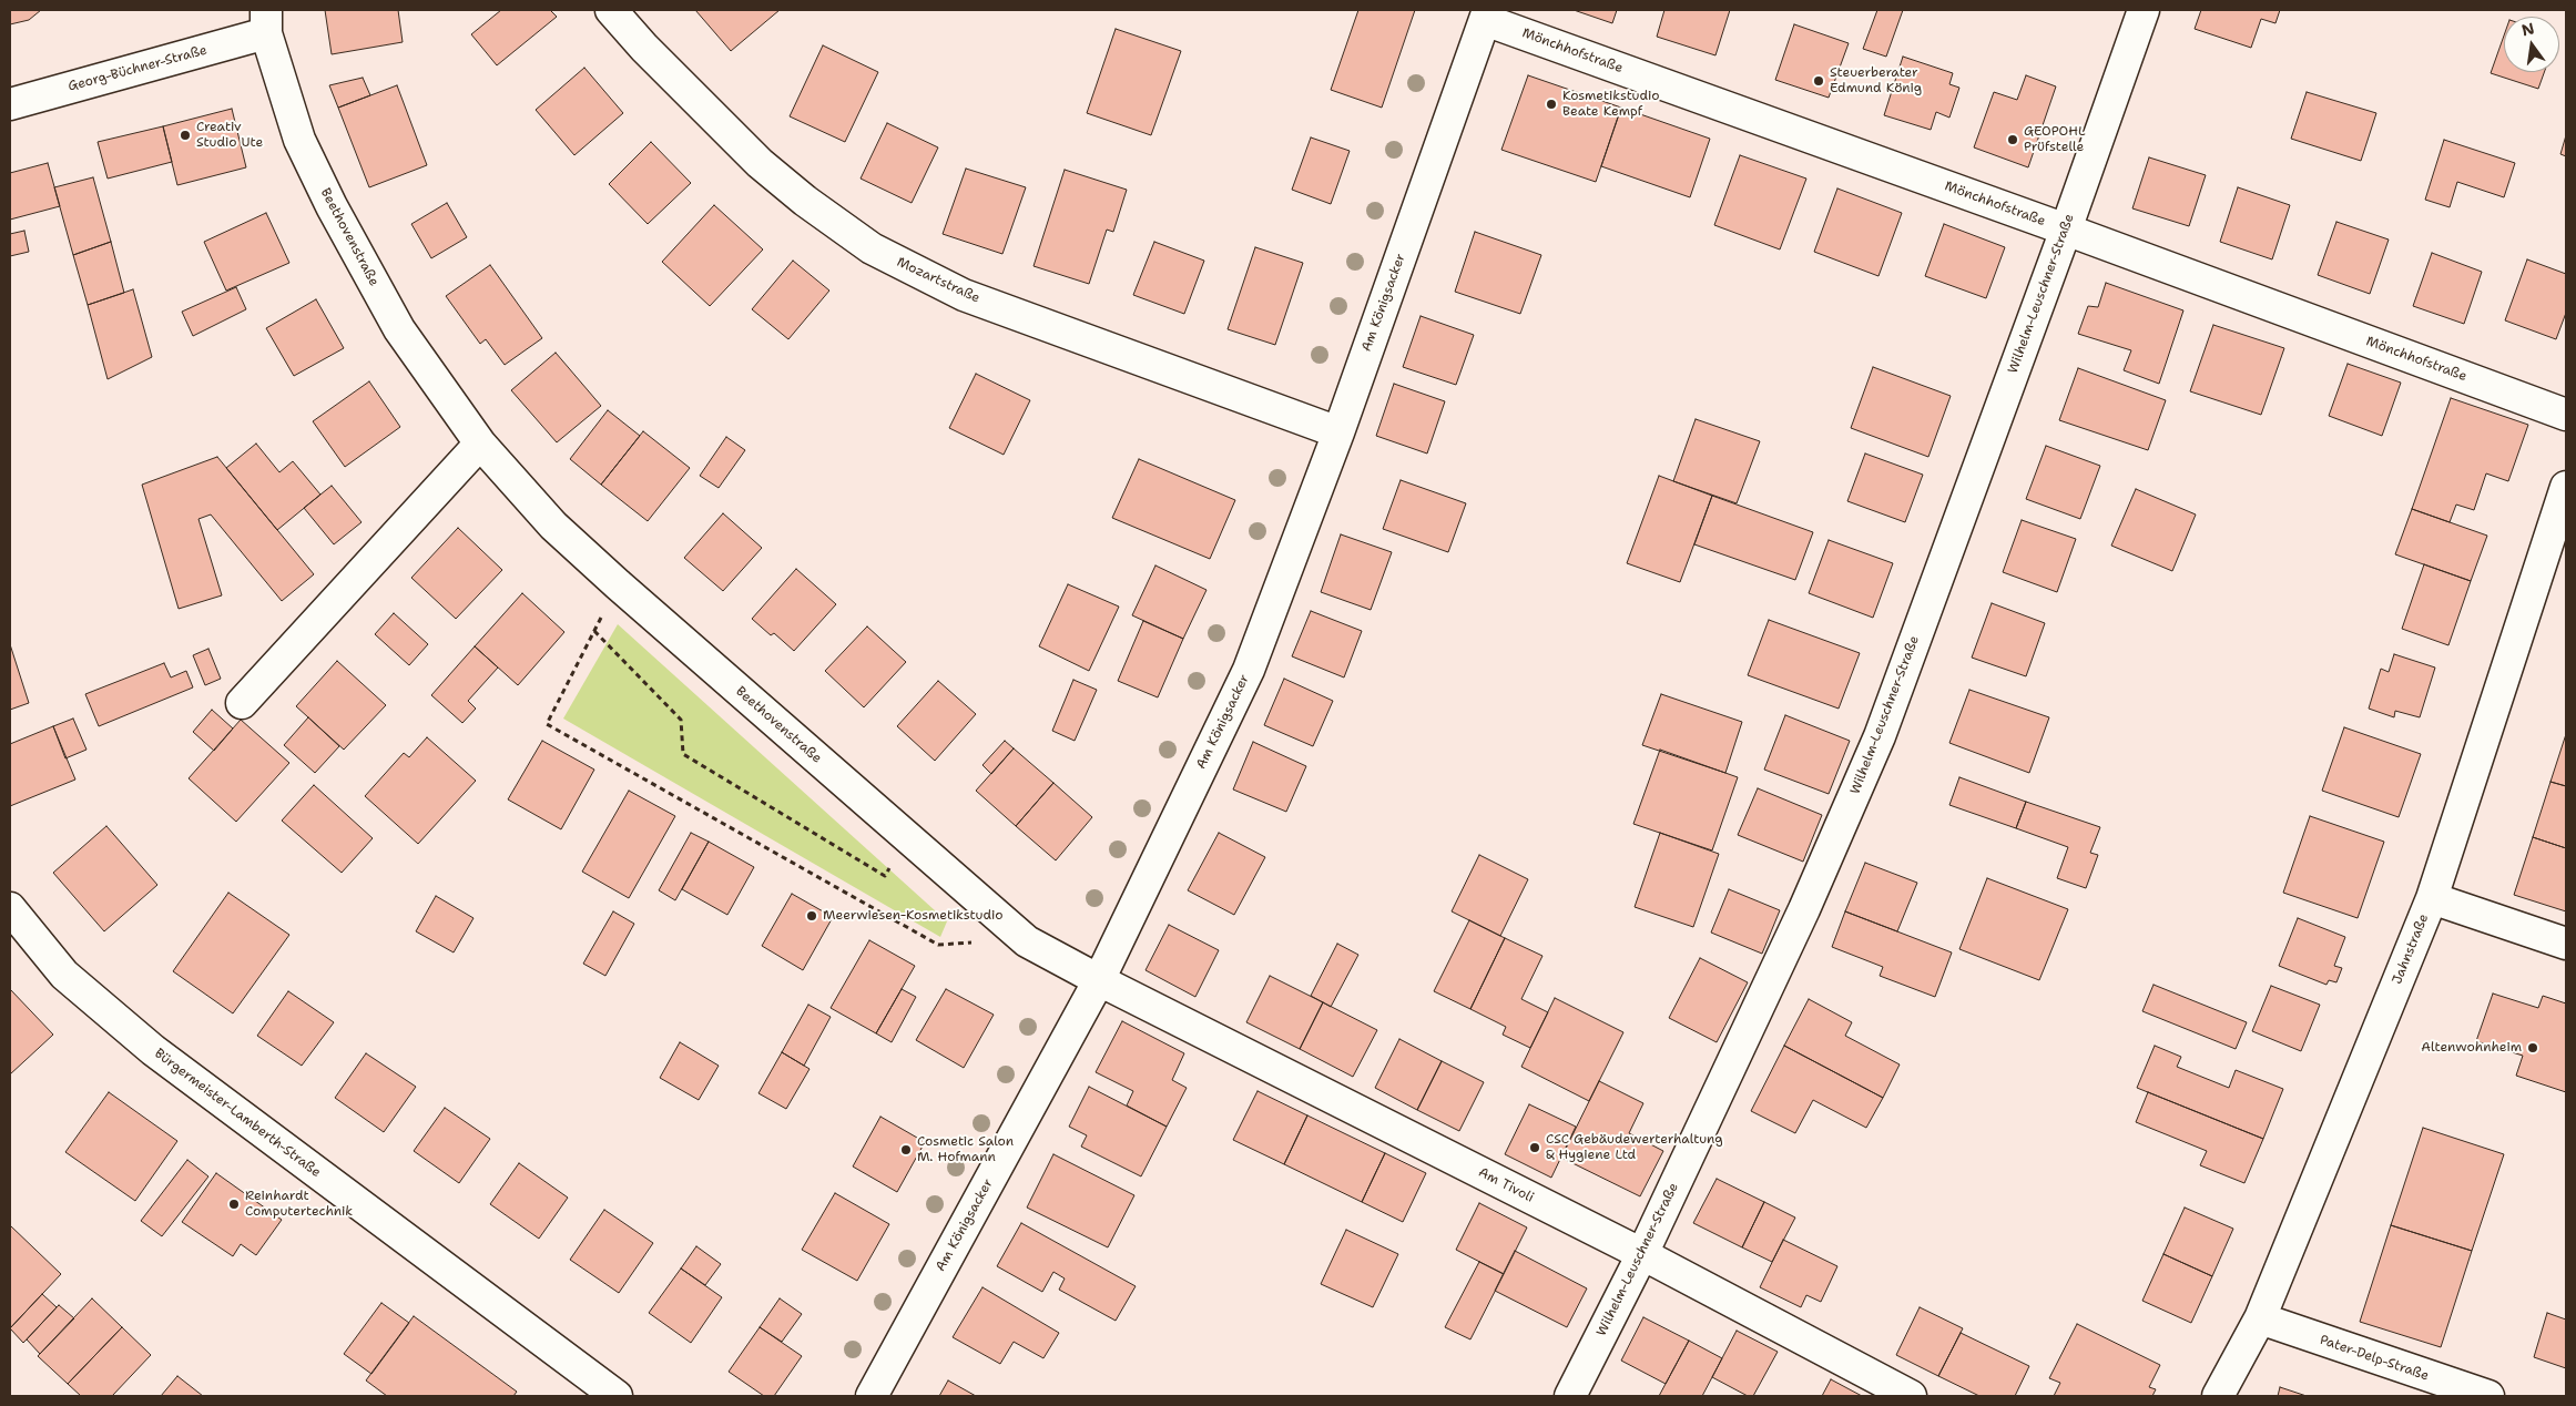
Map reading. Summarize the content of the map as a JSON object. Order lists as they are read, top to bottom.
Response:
{
  "streets": {
    "street": [
      "Mönchhofstraße",
      "Georg-Büchner-Straße",
      "Beethovenstraße",
      "Mozartstraße",
      "Wilhelm-Leuschner-Straße",
      "Am Königsacker",
      "Jahnstraße",
      "Bürgermeister-Lamberth-Straße",
      "Am Tivoli",
      "Pater-Delp-Straße"
    ]
  },
  "crossings": [
    ["Mönchhofstraße", "Wilhelm-Leuschner-Straße"],
    ["Mönchhofstraße", "Am Königsacker"],
    ["Georg-Büchner-Straße", "Beethovenstraße"],
    ["Beethovenstraße", "Am Königsacker"],
    ["Beethovenstraße", "Am Tivoli"],
    ["Mozartstraße", "Am Königsacker"],
    ["Wilhelm-Leuschner-Straße", "Am Tivoli"],
    ["Am Königsacker", "Am Tivoli"],
    ["Jahnstraße", "Pater-Delp-Straße"]
  ],
  "places": [
    "Steuerberater Edmund König",
    "Kosmetikstudio Beate Kempf",
    "Creativ Studio Ute",
    "GEOPOHL Prüfstelle",
    "Meerwiesen-Kosmetikstudio",
    "Altenwohnheim",
    "CSC Gebäudewerterhaltung & Hygiene Ltd",
    "Cosmetic Salon M. Hofmann",
    "Reinhardt Computertechnik"
  ],
  "north": "top"
}
